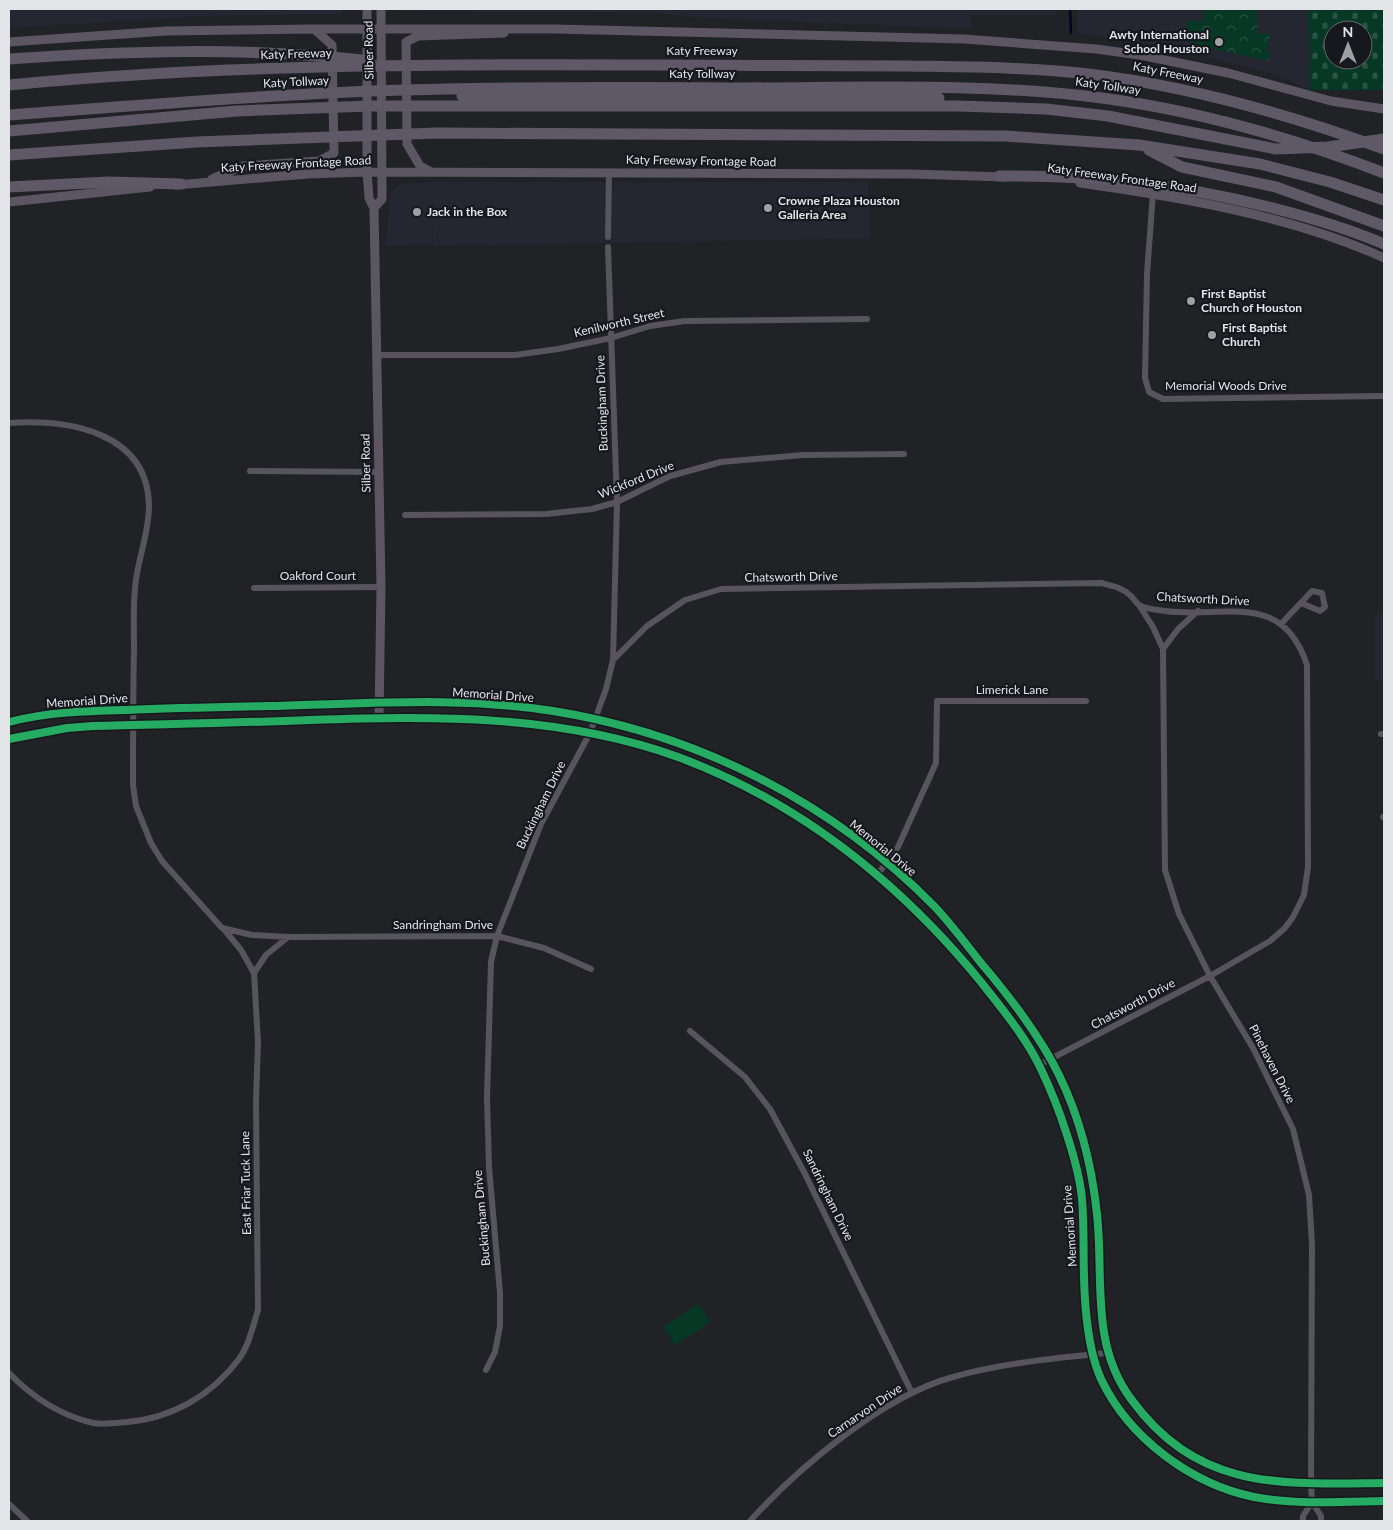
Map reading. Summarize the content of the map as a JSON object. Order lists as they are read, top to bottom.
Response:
{
  "streets": {
    "highway": ["Katy Freeway", "Katy Tollway"],
    "main road": ["Silber Road", "Katy Freeway Frontage Road", "Memorial Drive"],
    "street": [
      "Kenilworth Street",
      "Memorial Woods Drive",
      "Buckingham Drive",
      "Wickford Drive",
      "Oakford Court",
      "Chatsworth Drive",
      "Limerick Lane",
      "Sandringham Drive",
      "Pinehaven Drive",
      "East Friar Tuck Lane",
      "Carnarvon Drive"
    ]
  },
  "crossings": [
    ["Silber Road", "Katy Freeway Frontage Road"],
    ["Silber Road", "Kenilworth Street"],
    ["Silber Road", "Oakford Court"],
    ["Silber Road", "Memorial Drive"],
    ["Katy Freeway Frontage Road", "Memorial Woods Drive"],
    ["Kenilworth Street", "Buckingham Drive"],
    ["Buckingham Drive", "Wickford Drive"],
    ["Buckingham Drive", "Chatsworth Drive"],
    ["Buckingham Drive", "Memorial Drive"],
    ["Buckingham Drive", "Sandringham Drive"],
    ["Chatsworth Drive", "Memorial Drive"],
    ["Chatsworth Drive", "Pinehaven Drive"],
    ["Limerick Lane", "Memorial Drive"],
    ["Memorial Drive", "Pinehaven Drive"],
    ["Memorial Drive", "East Friar Tuck Lane"],
    ["Memorial Drive", "Carnarvon Drive"],
    ["Sandringham Drive", "East Friar Tuck Lane"],
    ["Sandringham Drive", "Carnarvon Drive"]
  ],
  "places": [
    "Awty International School Houston",
    "Crowne Plaza Houston Galleria Area",
    "Jack in the Box",
    "First Baptist Church of Houston",
    "First Baptist Church"
  ],
  "north": "top"
}
